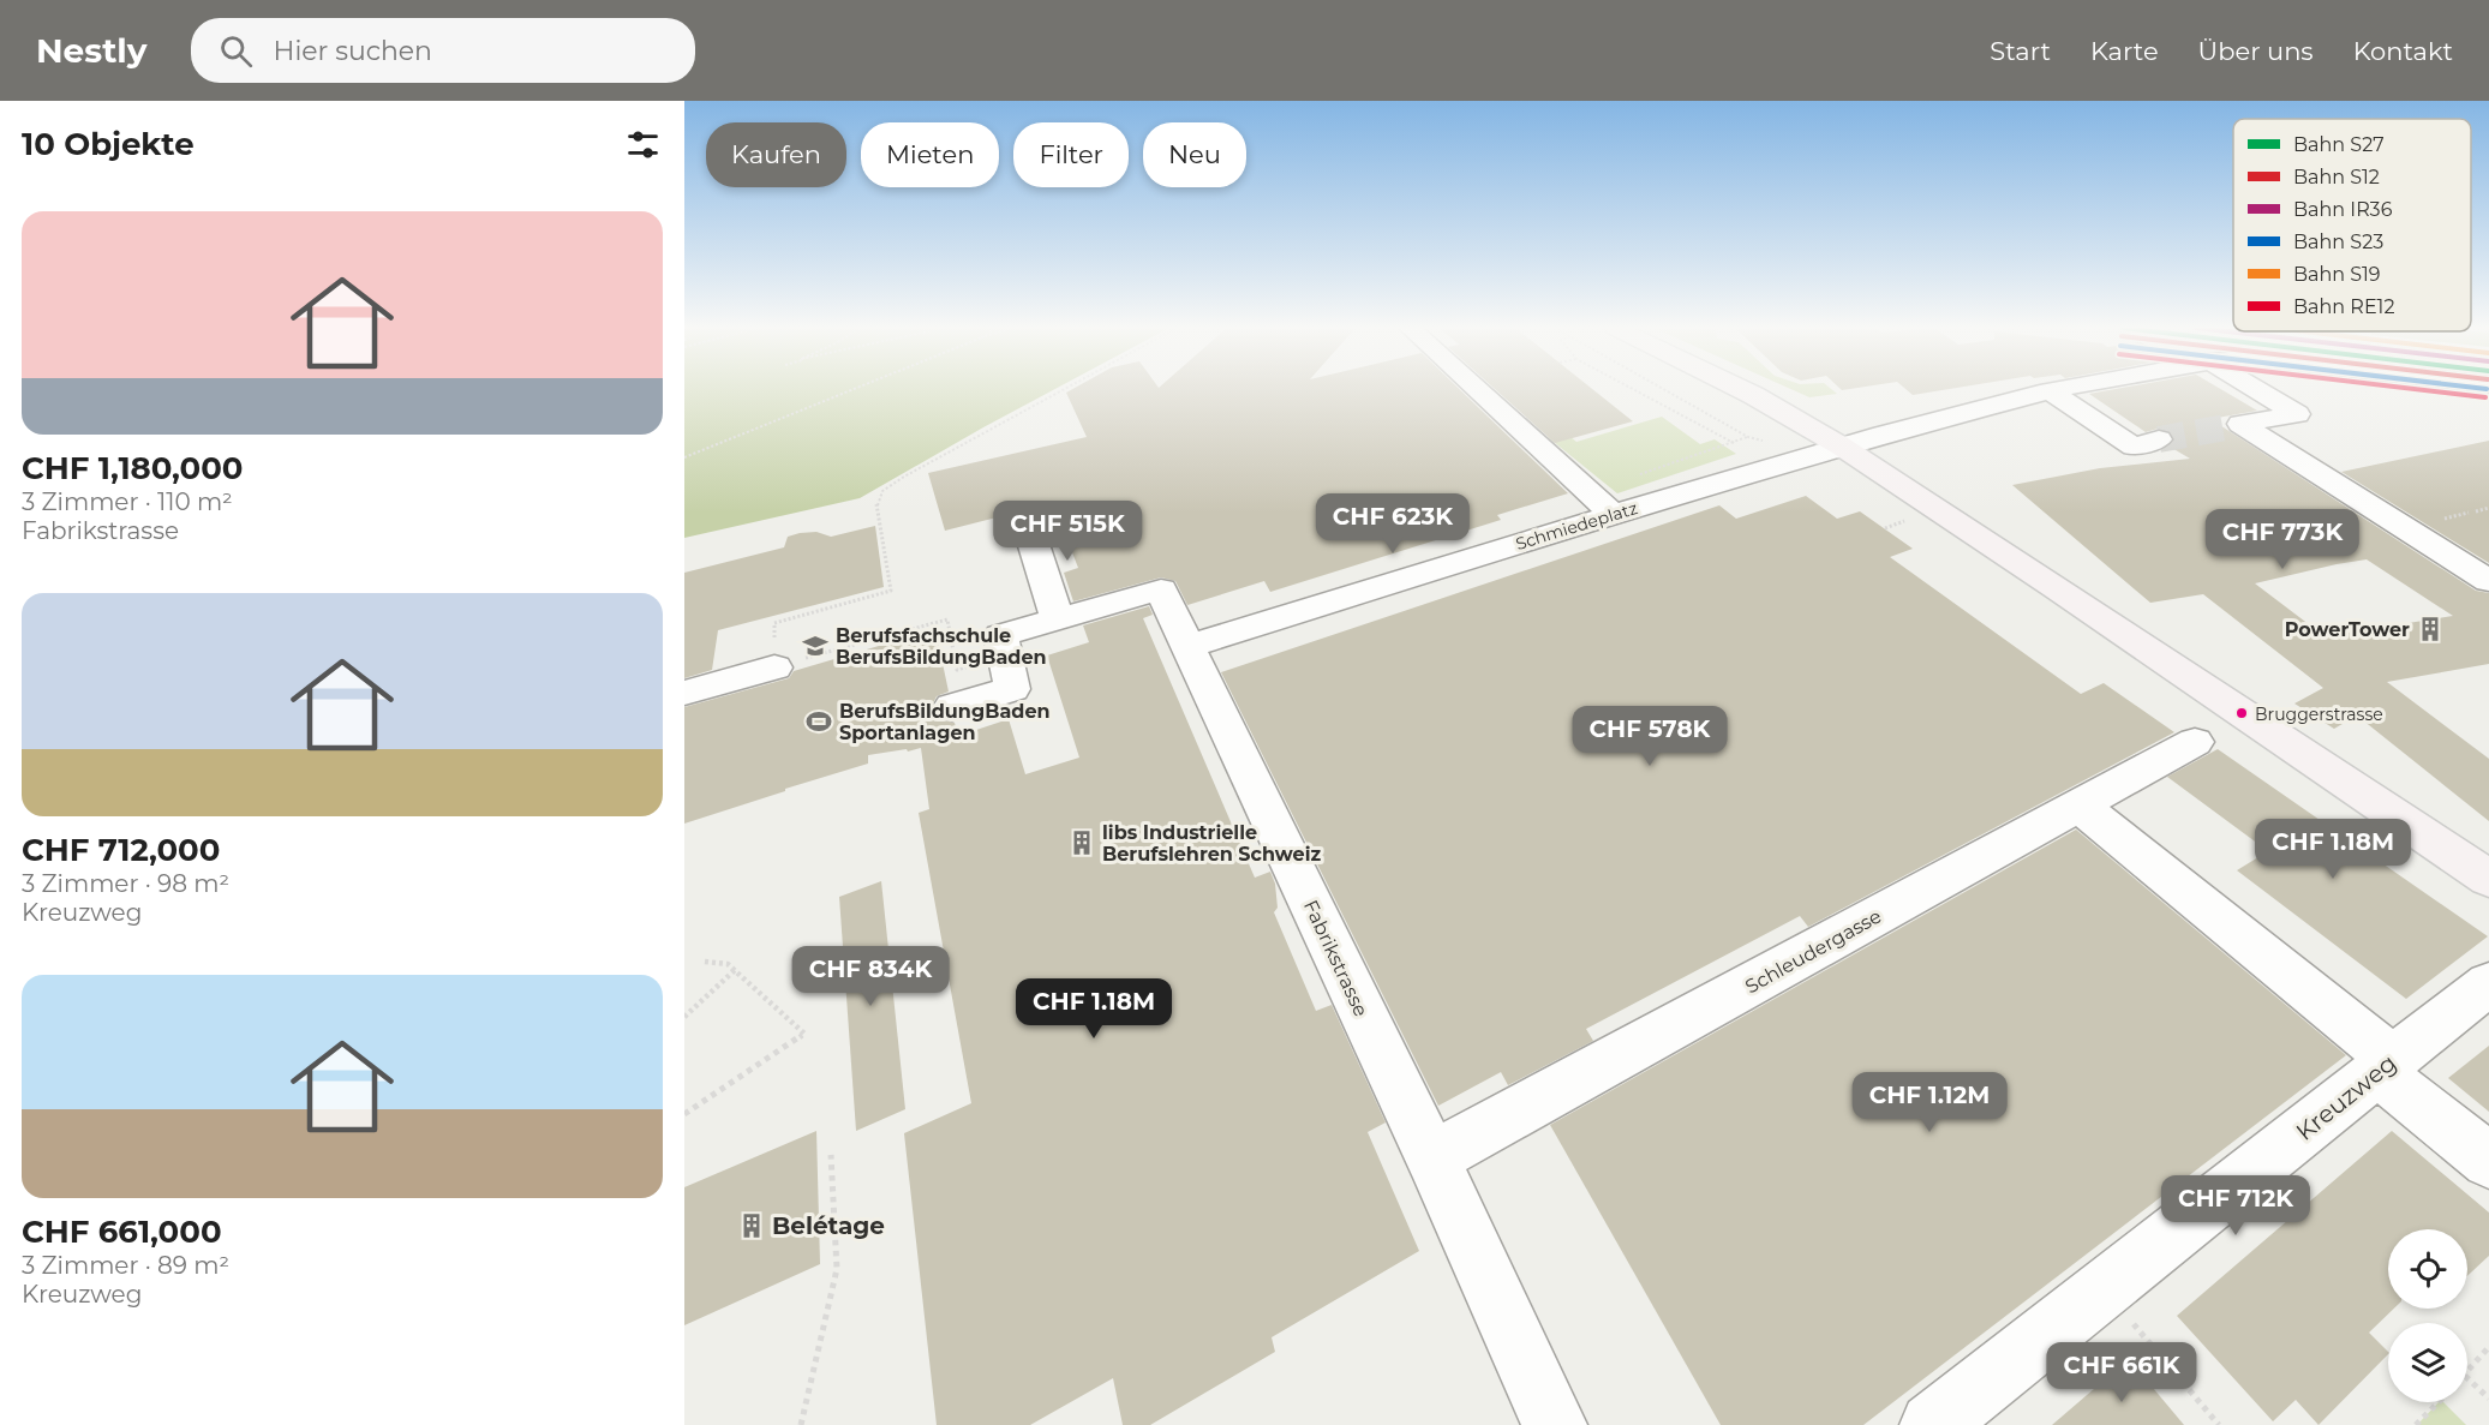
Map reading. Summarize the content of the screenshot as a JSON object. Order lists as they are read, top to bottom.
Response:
{
  "streets": {
    "street": [
      "Schmiedeplatz",
      "Schleudergasse",
      "Fabrikstrasse",
      "Kreuzweg"
    ]
  },
  "crossings": [
    ["Schmiedeplatz", "Fabrikstrasse"],
    ["Schleudergasse", "Fabrikstrasse"]
  ],
  "places": {
    "building": ["PowerTower", "libs Industrielle Berufslehren Schweiz", "Belétage"],
    "school or university": ["Berufsfachschule BerufsBildungBaden"],
    "other": ["Bruggerstrasse"],
    "sports": ["BerufsBildungBaden Sportanlagen"]
  },
  "lines": ["rail line RE12"],
  "legend": [
    "Bahn S27",
    "Bahn S12",
    "Bahn IR36",
    "Bahn S23",
    "Bahn S19",
    "Bahn RE12"
  ],
  "page": {
    "header": "Nestly",
    "search": "Hier suchen",
    "nav": [
      "Start",
      "Karte",
      "Über uns",
      "Kontakt"
    ],
    "heading": "10 Objekte",
    "chip": [
      "Kaufen",
      "Mieten",
      "Filter",
      "Neu"
    ],
    "list": [
      {
        "name": "CHF 1,180,000",
        "note": "3 Zimmer · 110 m² · Fabrikstrasse"
      },
      {
        "name": "CHF 712,000",
        "note": "3 Zimmer · 98 m² · Kreuzweg"
      },
      {
        "name": "CHF 661,000",
        "note": "3 Zimmer · 89 m² · Kreuzweg"
      }
    ],
    "price": [
      "CHF 623K",
      "CHF 515K",
      "CHF 773K",
      "CHF 578K",
      "CHF 1.18M",
      "CHF 834K",
      "CHF 1.18M",
      "CHF 1.12M",
      "CHF 712K",
      "CHF 661K"
    ]
  }
}
